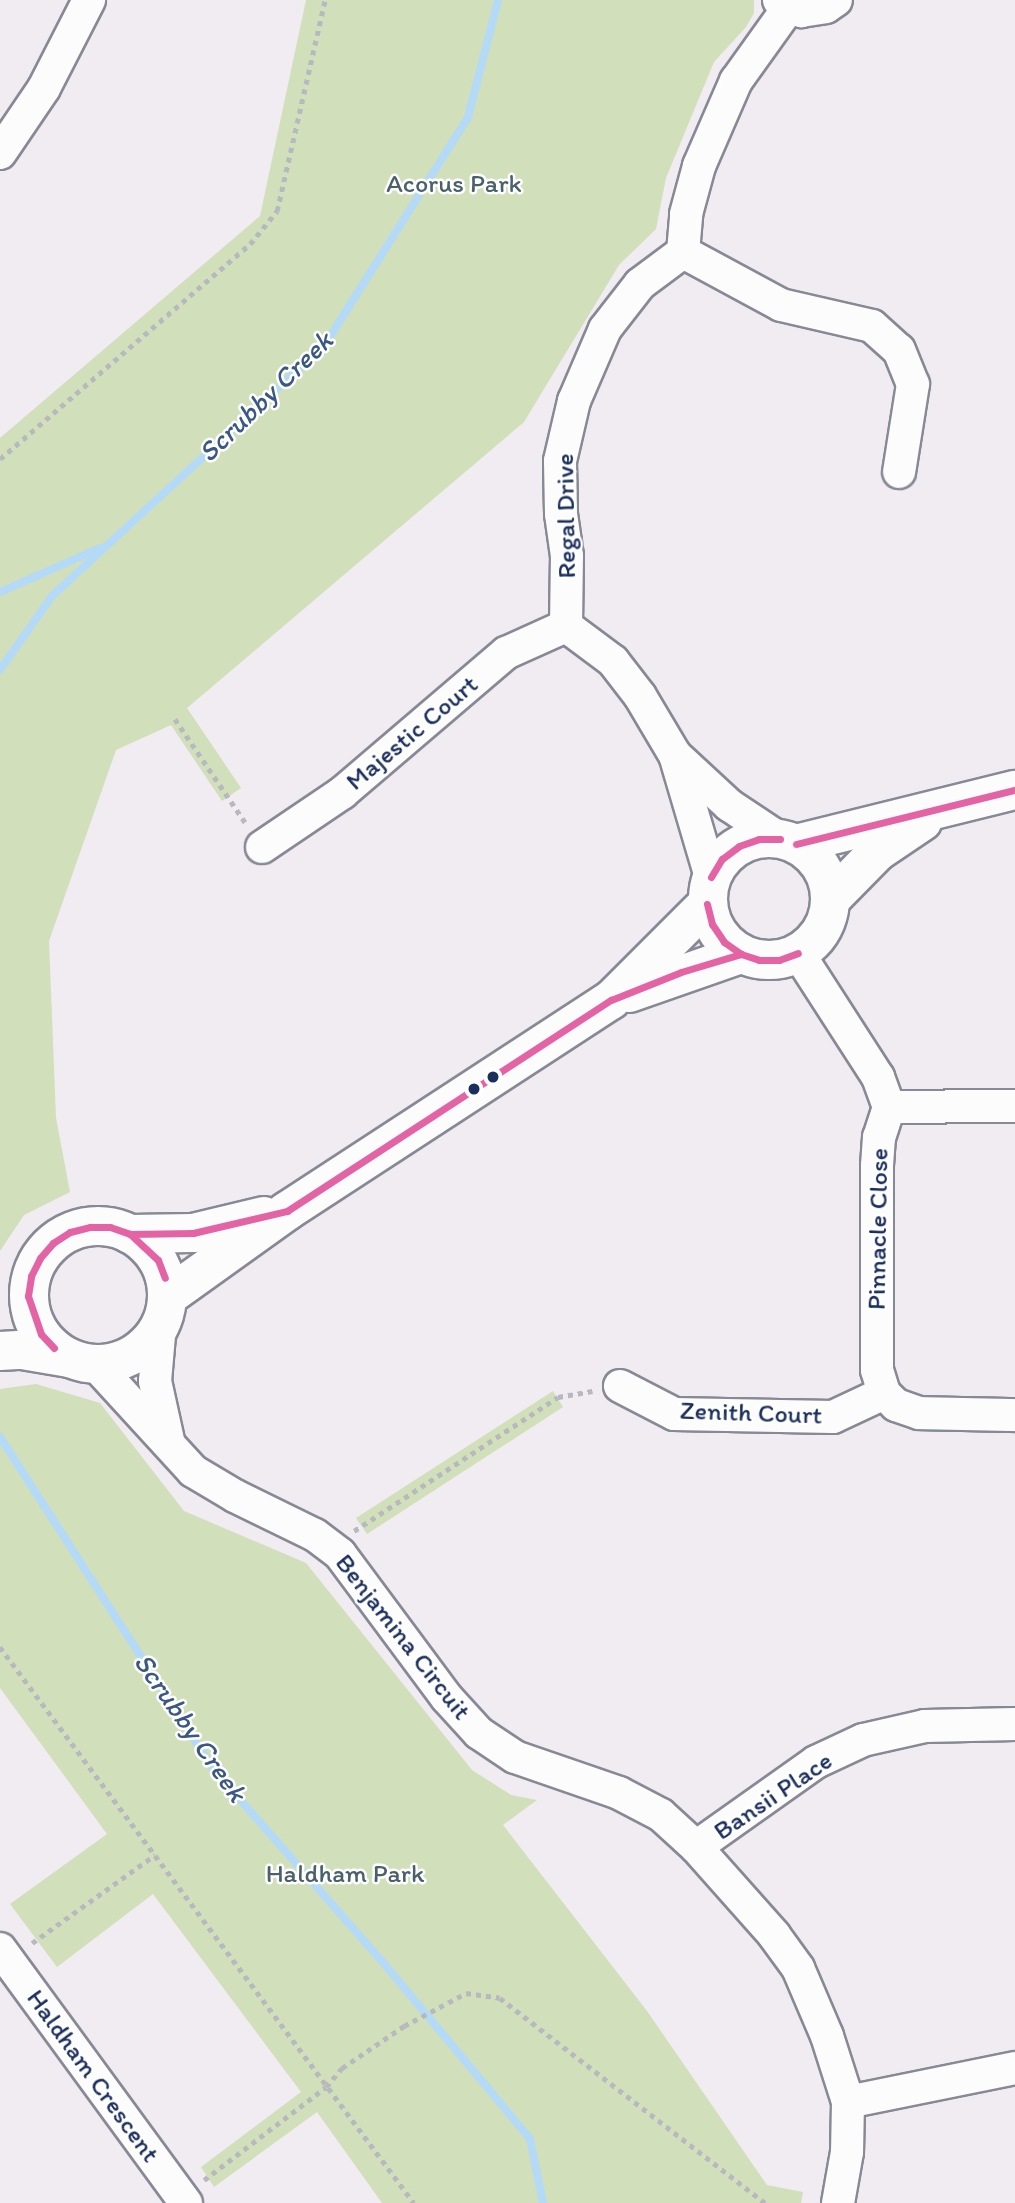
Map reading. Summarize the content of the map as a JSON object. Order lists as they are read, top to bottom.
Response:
{
  "streets": {
    "street": [
      "Regal Drive",
      "Majestic Court",
      "Pinnacle Close",
      "Zenith Court",
      "Benjamina Circuit",
      "Bansii Place",
      "Haldham Crescent"
    ]
  },
  "crossings": [
    ["Regal Drive", "Majestic Court"],
    ["Pinnacle Close", "Zenith Court"],
    ["Benjamina Circuit", "Bansii Place"]
  ],
  "water": ["Scrubby Creek"],
  "parks": ["Acorus Park", "Haldham Park"]
}
